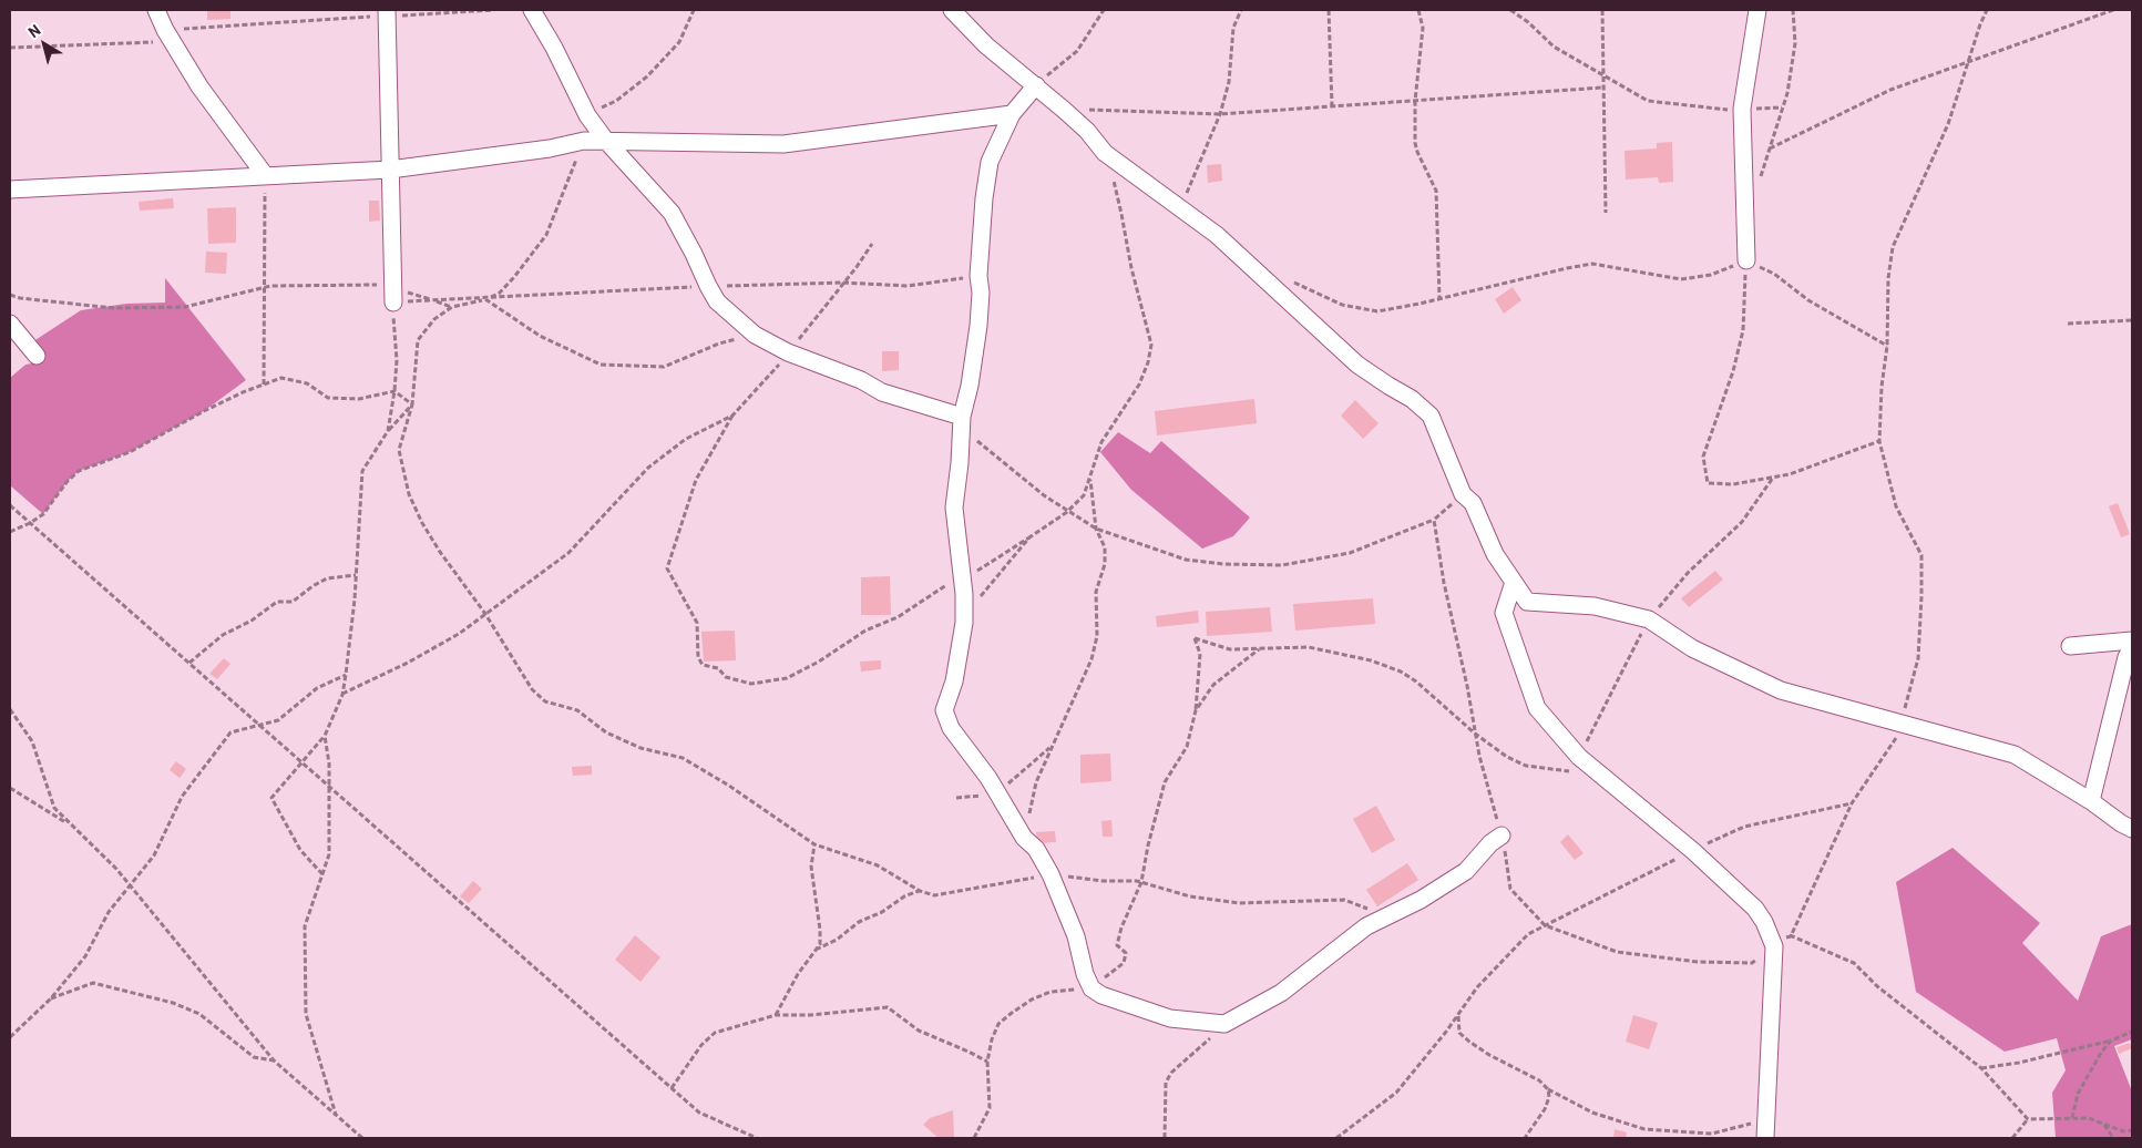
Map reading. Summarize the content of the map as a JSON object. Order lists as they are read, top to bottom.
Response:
{
  "north": "top left"
}
